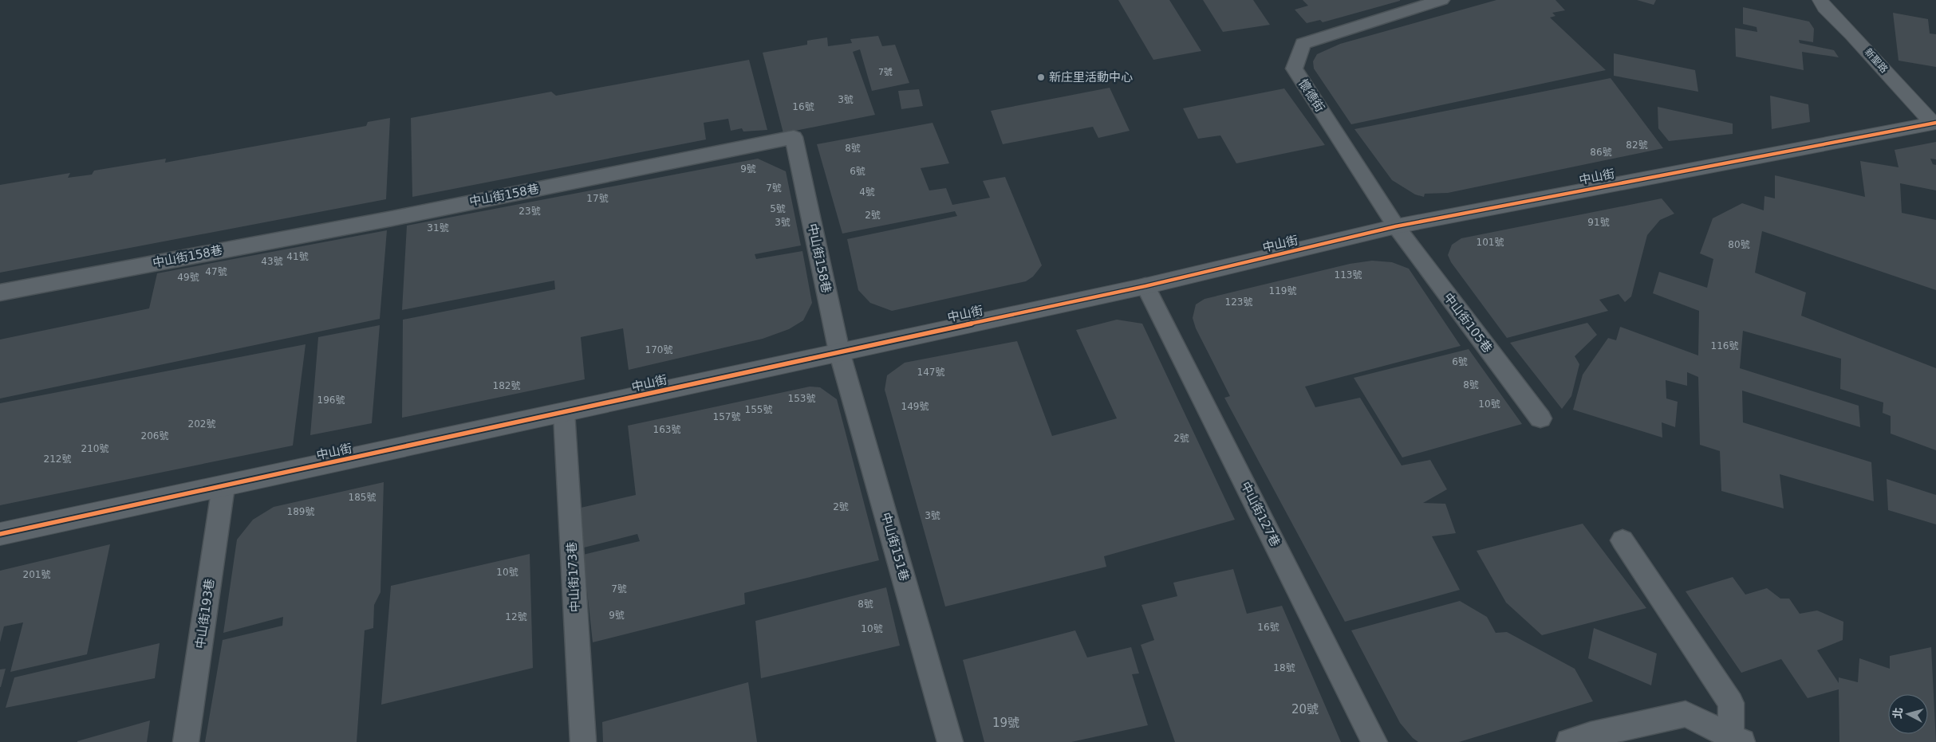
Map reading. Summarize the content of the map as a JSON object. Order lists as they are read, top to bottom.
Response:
{
  "streets": {
    "street": ["新聖路", "中山街"],
    "lane": [
      "懷德街",
      "中山街158巷",
      "中山街105巷",
      "中山街127巷",
      "中山街151巷",
      "中山街173巷",
      "中山街193巷"
    ]
  },
  "crossings": [
    ["新聖路", "中山街"],
    ["懷德街", "中山街"],
    ["懷德街", "中山街105巷"],
    ["中山街", "中山街158巷"],
    ["中山街", "中山街105巷"],
    ["中山街", "中山街127巷"],
    ["中山街", "中山街151巷"],
    ["中山街", "中山街173巷"],
    ["中山街", "中山街193巷"],
    ["中山街158巷", "中山街151巷"]
  ],
  "places": ["新庄里活動中心"],
  "house_numbers": [
    "7號",
    "3號",
    "16號",
    "82號",
    "8號",
    "86號",
    "9號",
    "6號",
    "7號",
    "4號",
    "17號",
    "5號",
    "23號",
    "2號",
    "3號",
    "91號",
    "31號",
    "101號",
    "80號",
    "41號",
    "43號",
    "47號",
    "113號",
    "49號",
    "119號",
    "123號",
    "116號",
    "170號",
    "6號",
    "147號",
    "8號",
    "182號",
    "153號",
    "196號",
    "10號",
    "149號",
    "155號",
    "157號",
    "202號",
    "163號",
    "206號",
    "2號",
    "210號",
    "212號",
    "185號",
    "2號",
    "189號",
    "3號",
    "10號",
    "201號",
    "7號",
    "8號",
    "9號",
    "12號",
    "16號",
    "10號",
    "18號",
    "20號",
    "19號"
  ],
  "north": "left"
}
